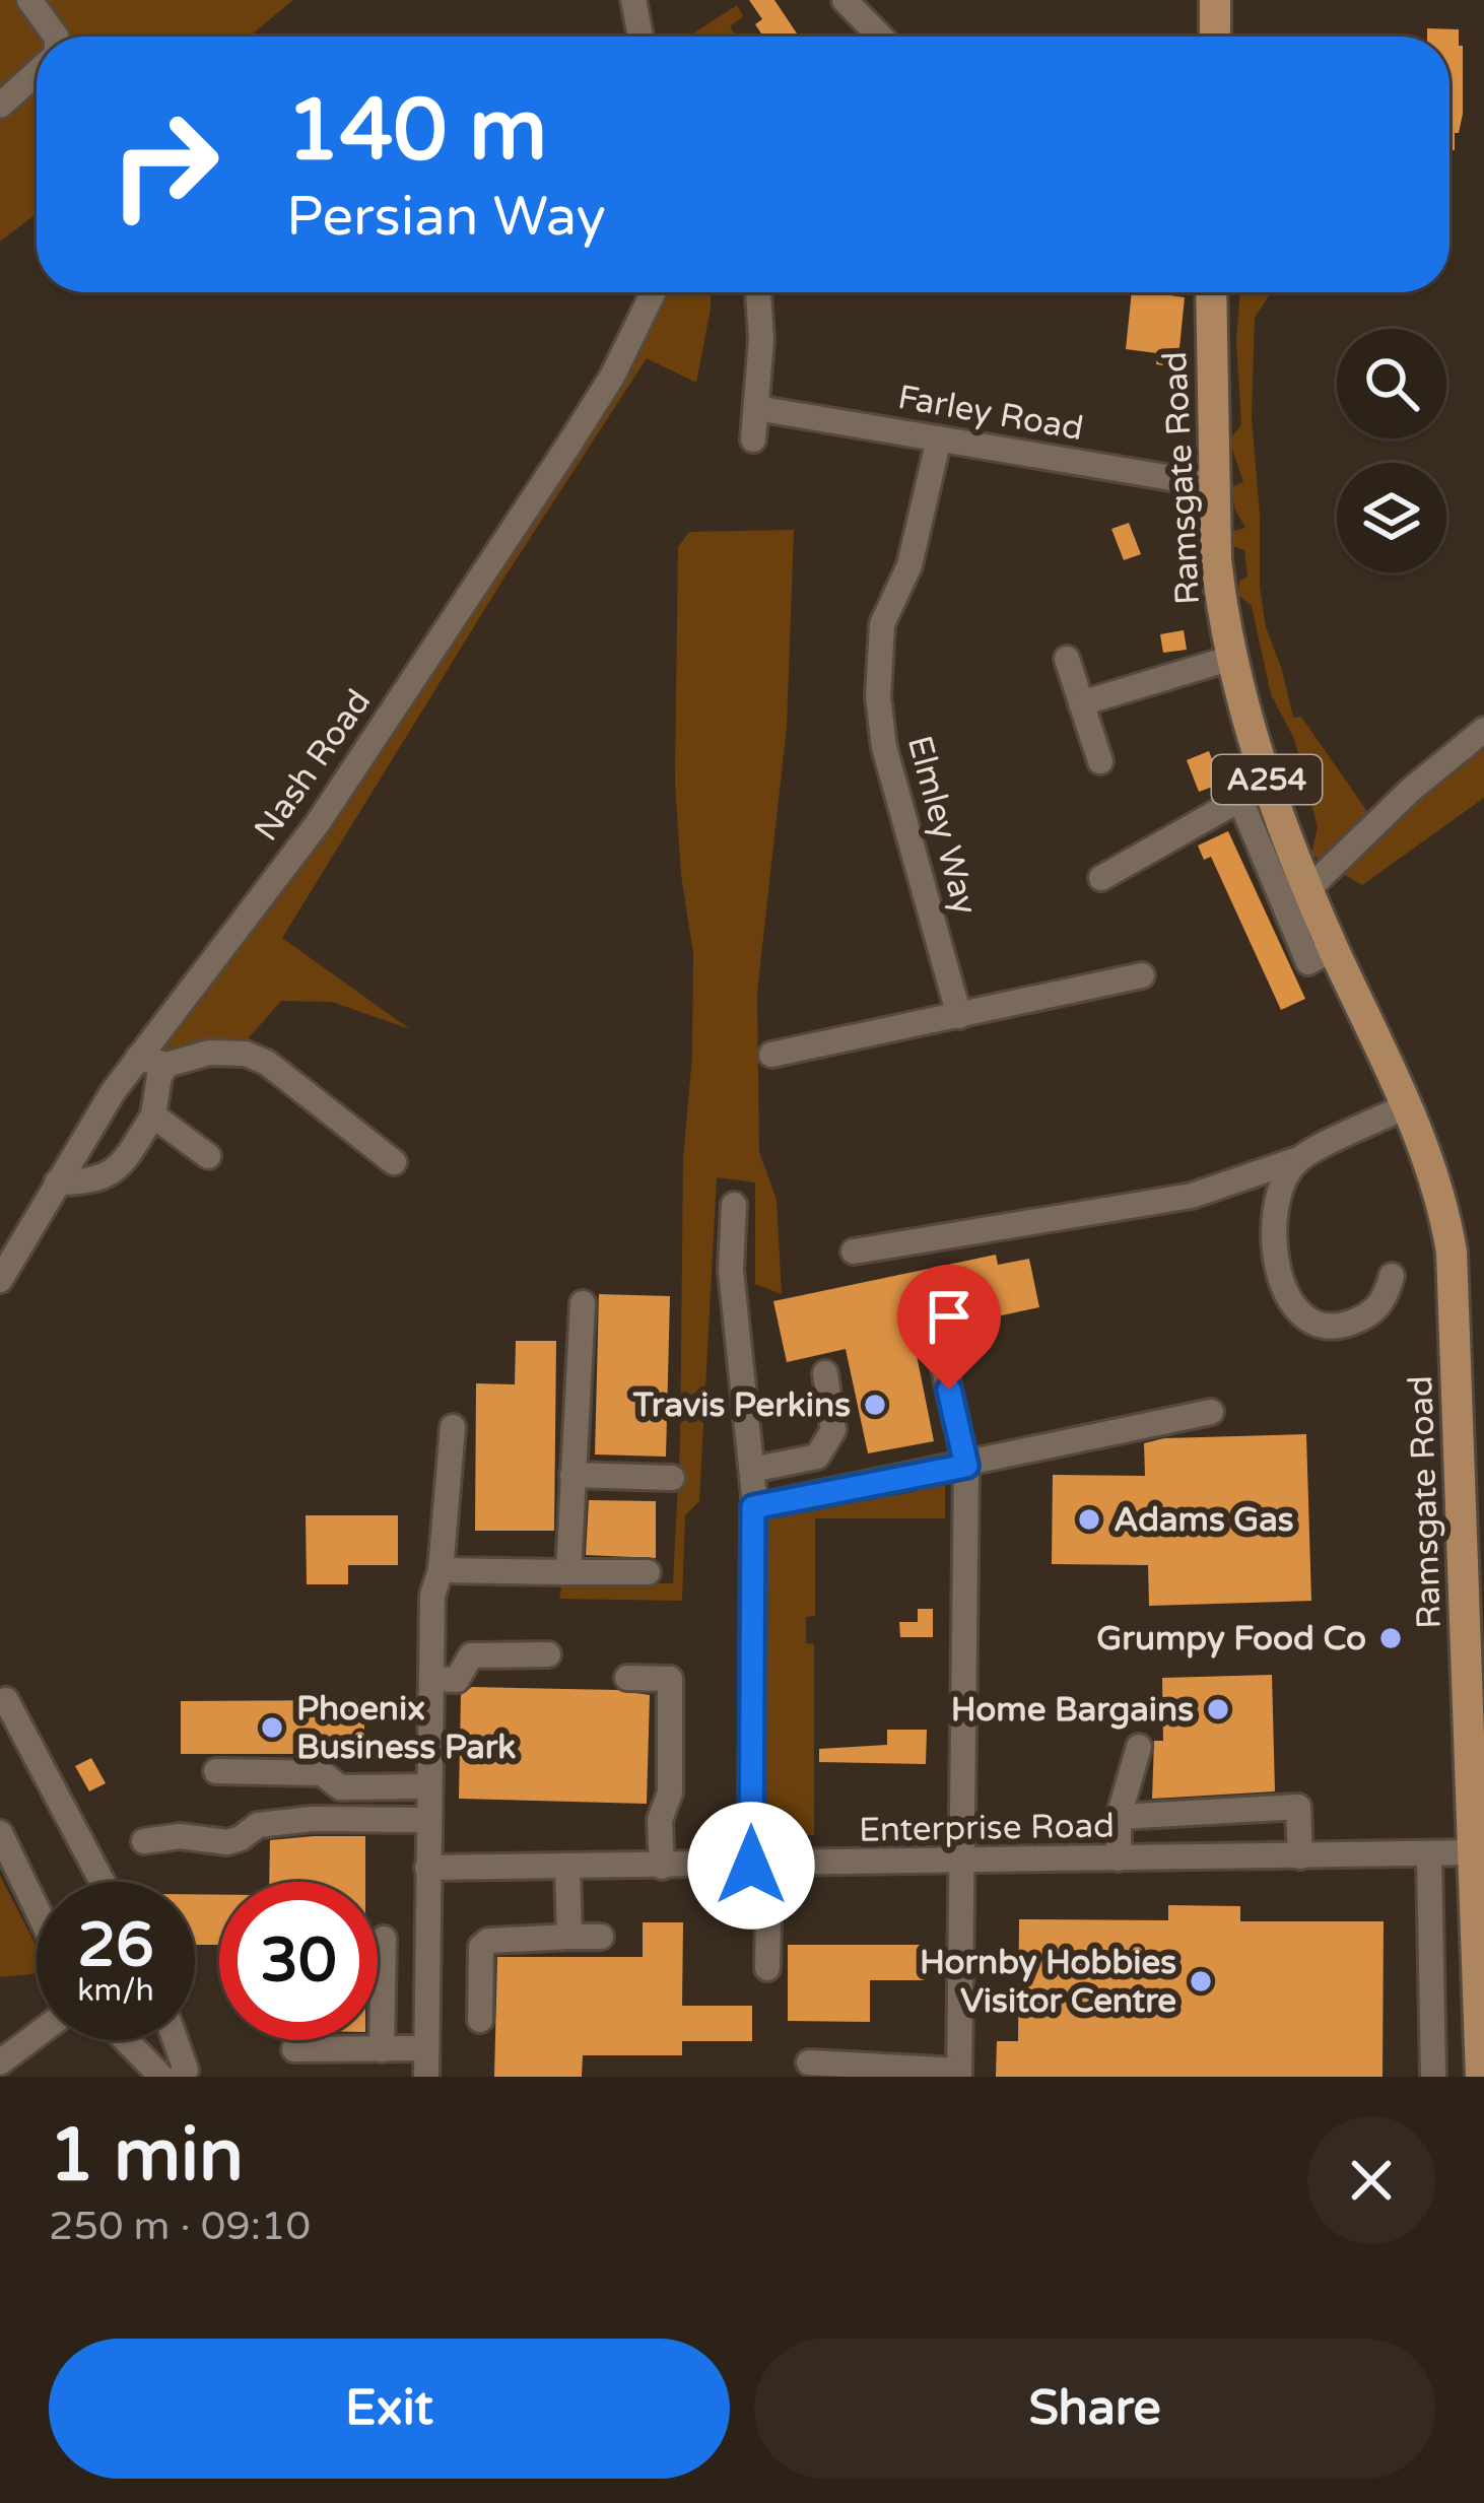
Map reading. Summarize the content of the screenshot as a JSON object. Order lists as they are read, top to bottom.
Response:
{
  "streets": {
    "main road": ["Ramsgate Road", "A254"],
    "street": [
      "Farley Road",
      "Nash Road",
      "Elmley Way",
      "Enterprise Road"
    ]
  },
  "crossings": [
    ["Farley Road", "Ramsgate Road"],
    ["Farley Road", "Elmley Way"],
    ["Ramsgate Road", "Enterprise Road"]
  ],
  "places": [
    "Travis Perkins",
    "Adams Gas",
    "Grumpy Food Co",
    "Home Bargains",
    "Phoenix Business Park",
    "Hornby Hobbies Visitor Centre"
  ],
  "page": {
    "turn": ["140 m", "Persian Way"],
    "speed": "26 km/h",
    "limit": "30",
    "heading": ["1 min", "250 m · 09:10"],
    "buttons": ["Exit", "Share"]
  }
}
